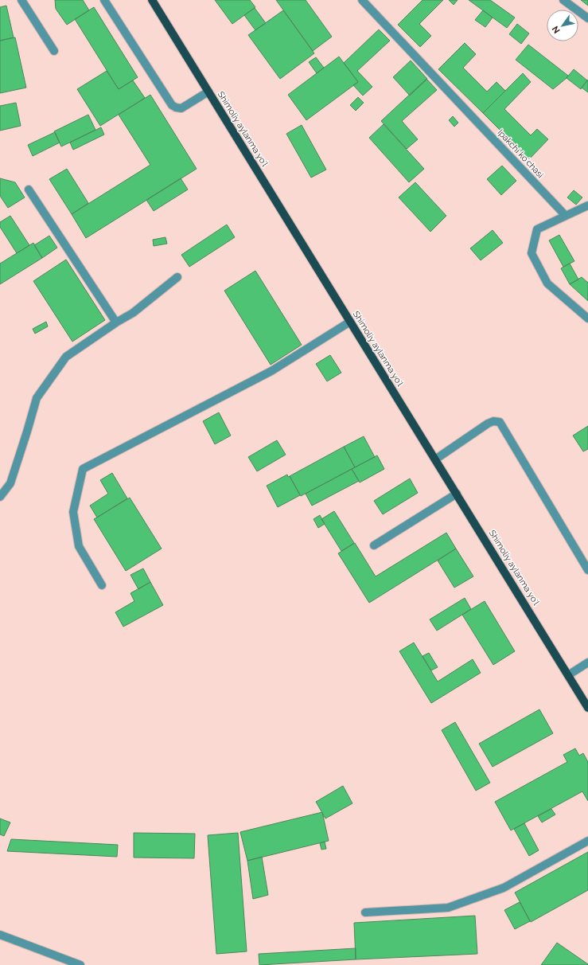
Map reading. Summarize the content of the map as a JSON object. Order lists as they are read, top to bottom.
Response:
{
  "streets": {
    "main road": ["Shimoliy aylanma yoʻl"],
    "street": ["Ipakchi koʻchasi"]
  },
  "north": "bottom left"
}
